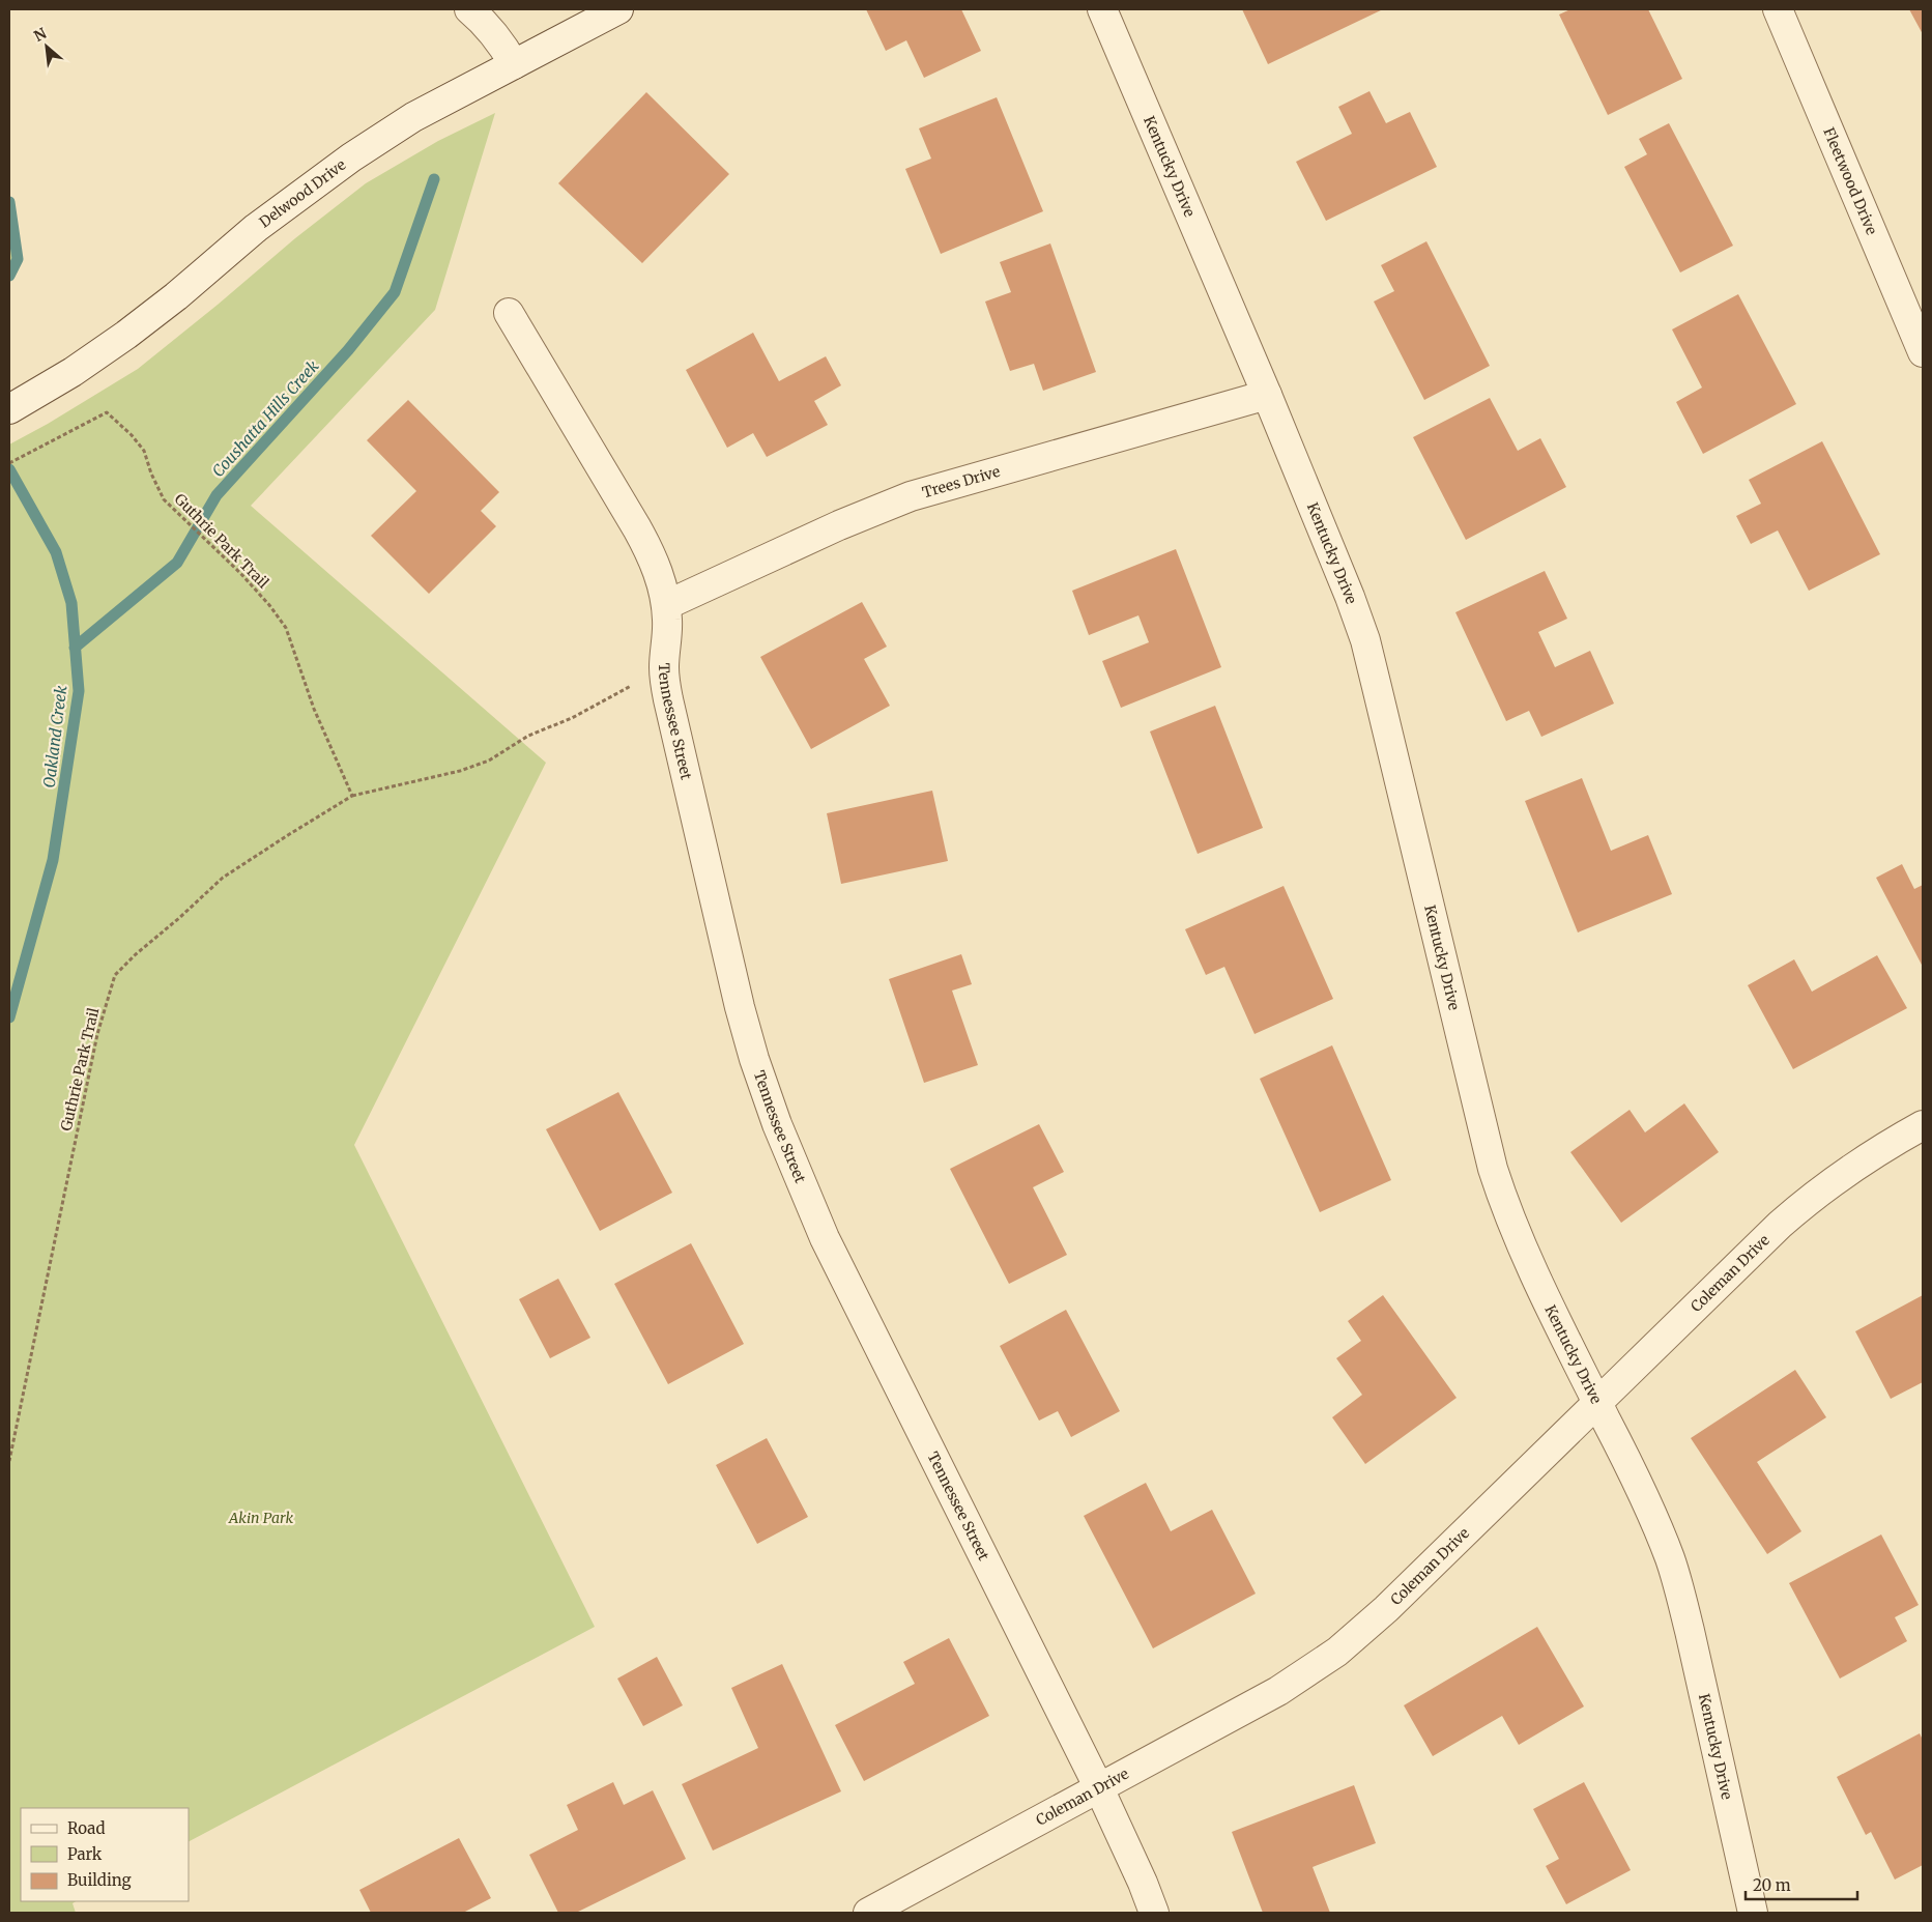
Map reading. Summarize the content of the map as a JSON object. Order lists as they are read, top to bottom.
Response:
{
  "streets": {
    "street": [
      "Kentucky Drive",
      "Fleetwood Drive",
      "Delwood Drive",
      "Trees Drive",
      "Tennessee Street",
      "Coleman Drive"
    ],
    "path": ["Guthrie Park Trail"]
  },
  "crossings": [
    ["Kentucky Drive", "Trees Drive"],
    ["Kentucky Drive", "Coleman Drive"],
    ["Trees Drive", "Tennessee Street"],
    ["Guthrie Park Trail", "Tennessee Street"],
    ["Tennessee Street", "Coleman Drive"]
  ],
  "water": ["Coushatta Hills Creek", "Oakland Creek"],
  "parks": ["Akin Park"],
  "legend": ["Road", "Park", "Building"],
  "scale_bar": "20 m",
  "north": "top left"
}
